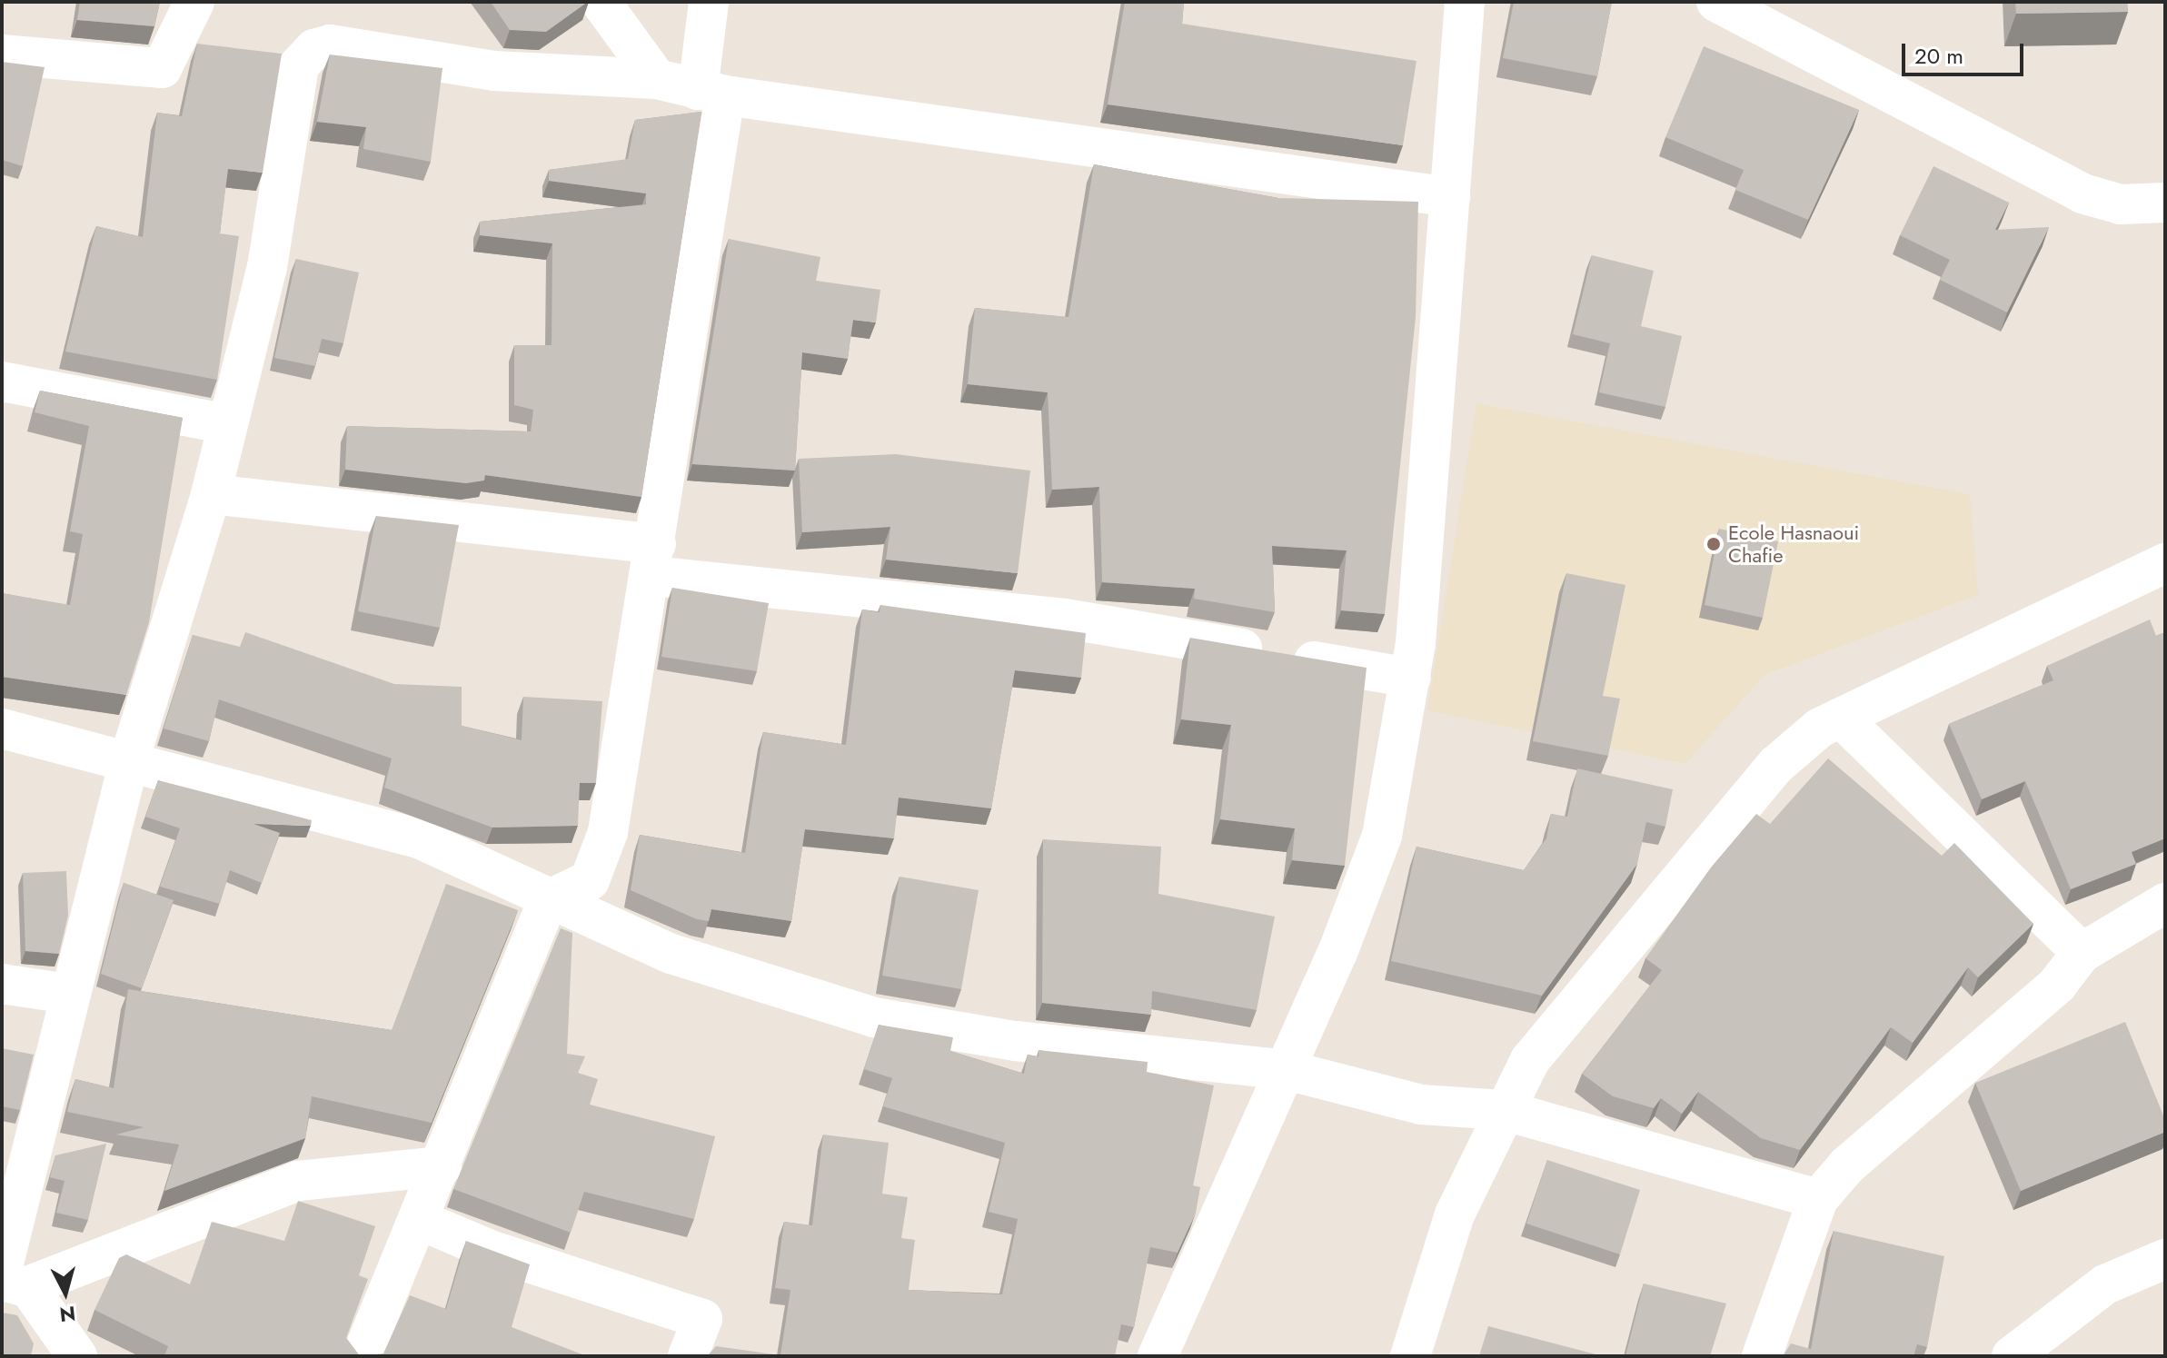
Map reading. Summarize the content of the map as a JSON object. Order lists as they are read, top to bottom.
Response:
{
  "places": ["Ecole Hasnaoui Chafie"],
  "scale_bar": "20 m",
  "north": "bottom"
}
